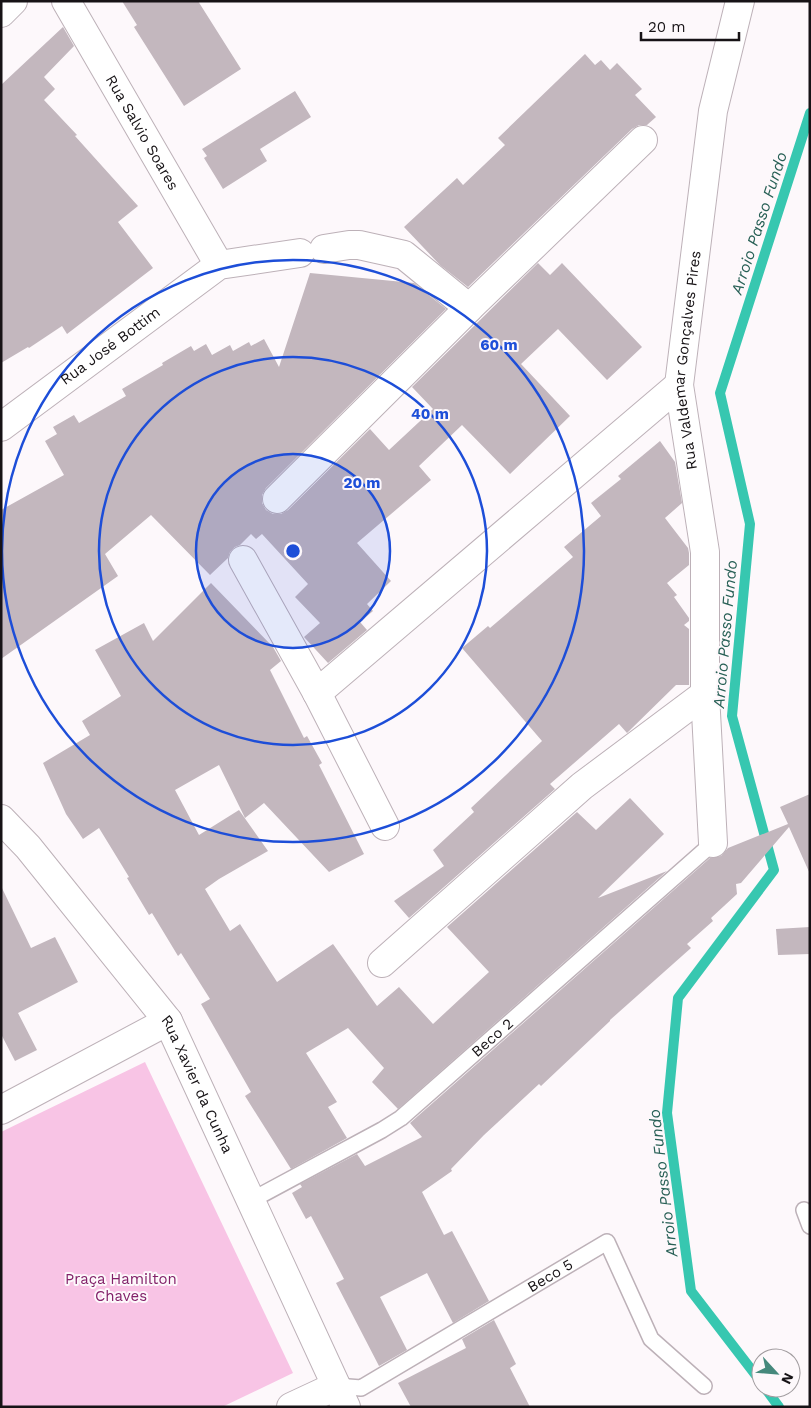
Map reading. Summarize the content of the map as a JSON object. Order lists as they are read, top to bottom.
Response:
{
  "streets": {
    "street": [
      "Rua Salvio Soares",
      "Rua José Bottim",
      "Rua Valdemar Gonçalves Pires",
      "Rua Xavier da Cunha"
    ],
    "lane": ["Beco 2", "Beco 5"]
  },
  "crossings": [
    ["Rua Salvio Soares", "Rua José Bottim"],
    ["Rua Valdemar Gonçalves Pires", "Beco 2"],
    ["Beco 2", "Rua Xavier da Cunha"],
    ["Rua Xavier da Cunha", "Beco 5"]
  ],
  "water": ["Arroio Passo Fundo"],
  "parks": ["Praça Hamilton Chaves"],
  "scale_bar": "20 m",
  "north": "bottom right",
  "rings": ["60 m", "40 m", "20 m"]
}
